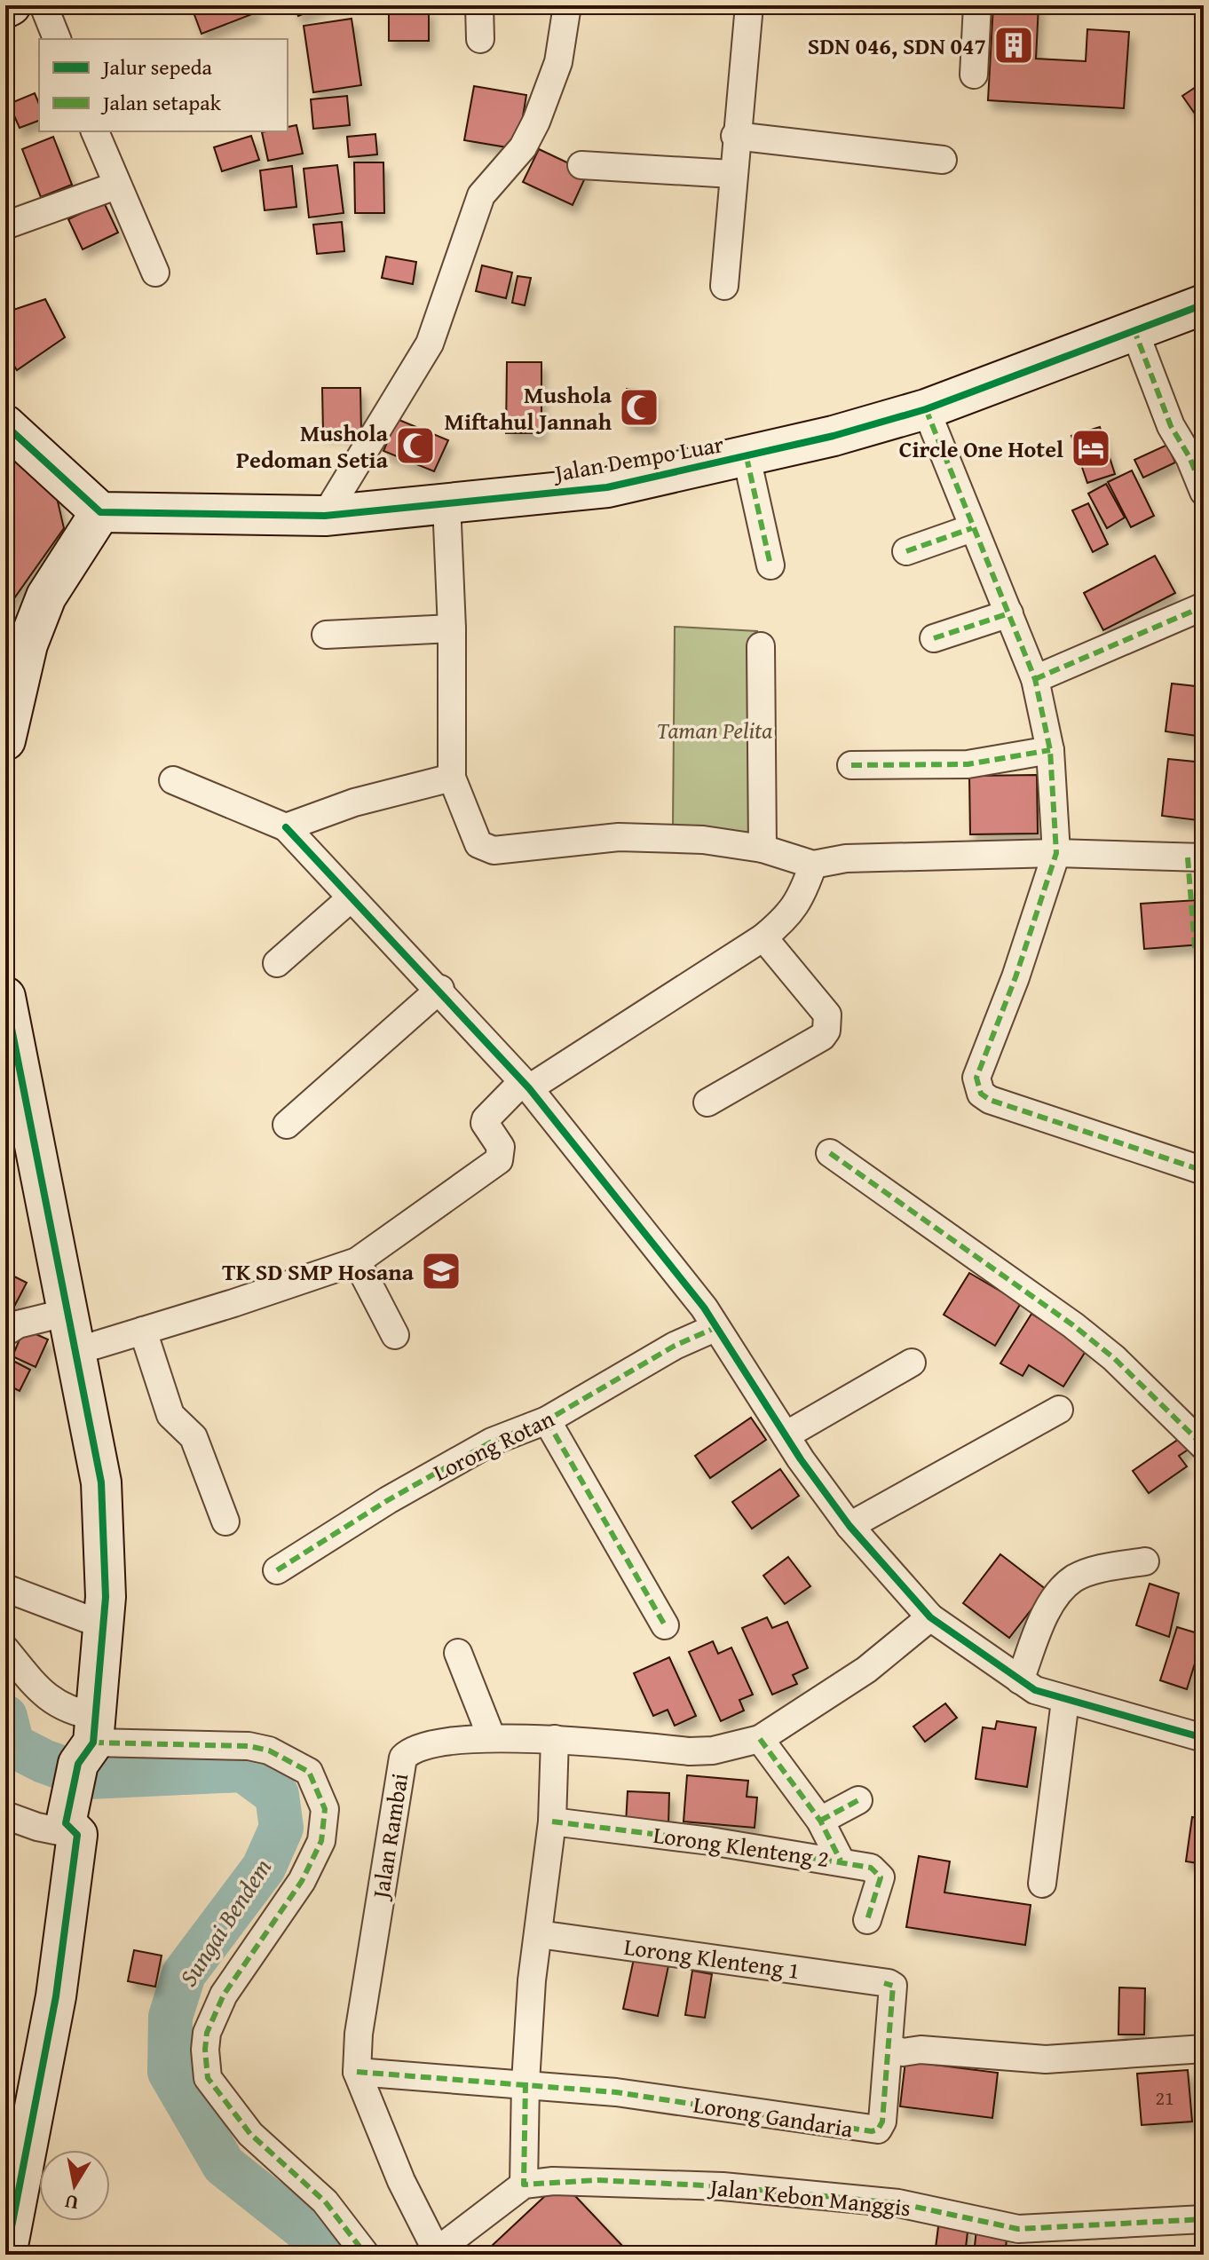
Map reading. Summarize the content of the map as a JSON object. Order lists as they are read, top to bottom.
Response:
{
  "streets": {
    "street": [
      "Jalan Dempo Luar",
      "Lorong Rotan",
      "Jalan Rambai",
      "Lorong Klenteng 2",
      "Lorong Klenteng 1",
      "Lorong Gandaria",
      "Jalan Kebon Manggis"
    ]
  },
  "crossings": [
    ["Lorong Klenteng 1", "Lorong Gandaria"]
  ],
  "water": ["Sungai Bendem"],
  "parks": ["Taman Pelita"],
  "places": {
    "building": ["SDN 046, SDN 047"],
    "mosque": ["Mushola Miftahul Jannah", "Mushola Pedoman Setia"],
    "hotel": ["Circle One Hotel"],
    "school or university": ["TK SD SMP Hosana"]
  },
  "house_numbers": ["21"],
  "legend": ["Jalur sepeda", "Jalan setapak"],
  "north": "bottom"
}
